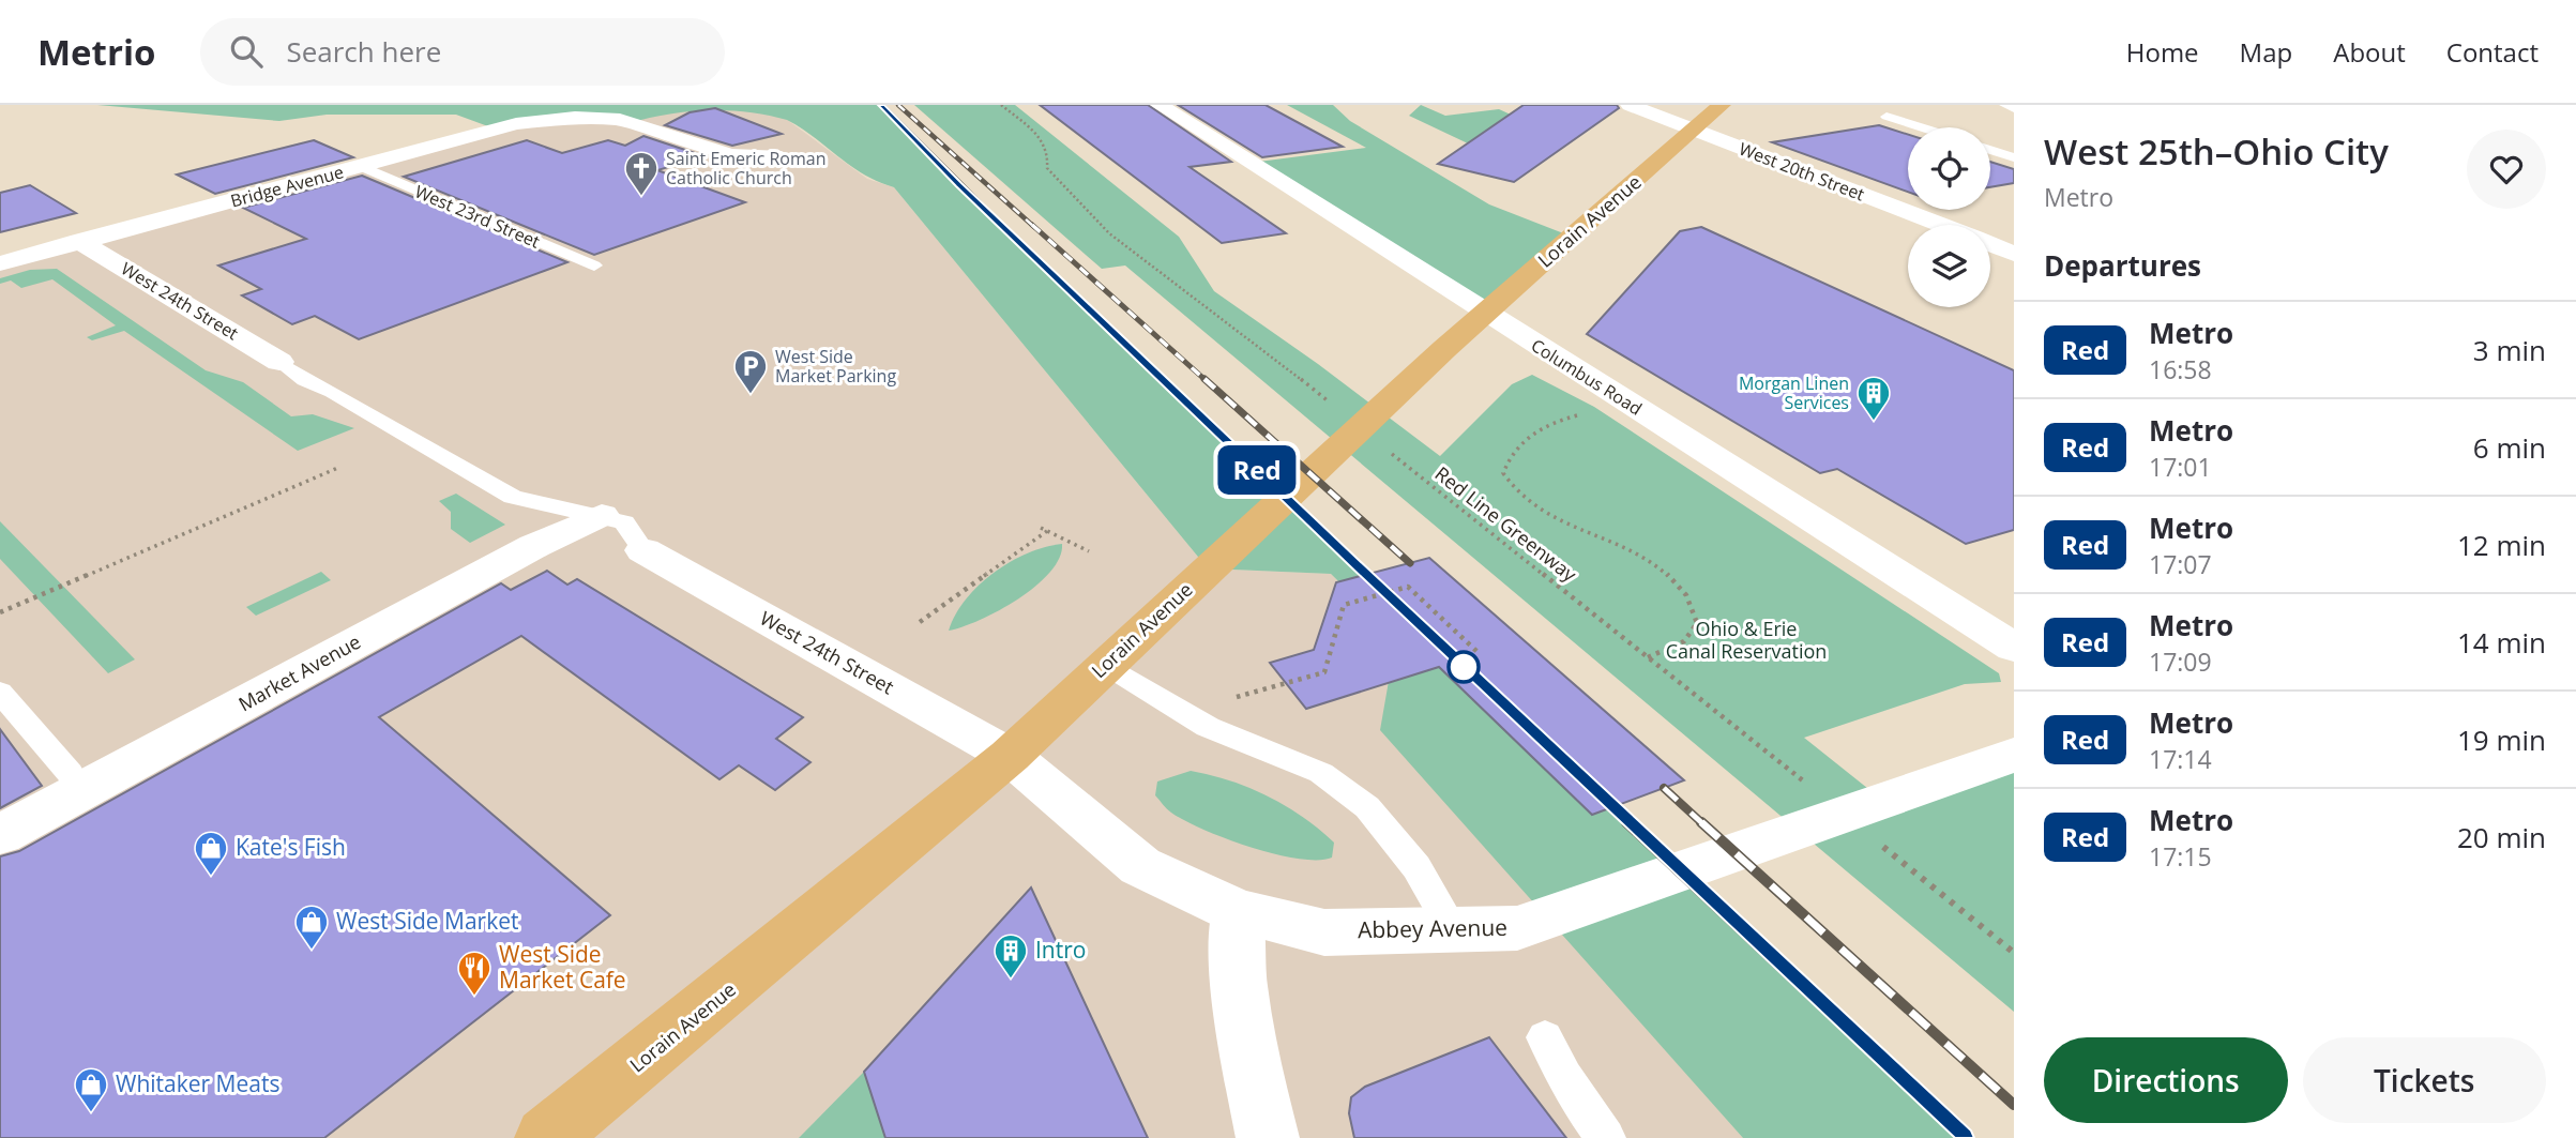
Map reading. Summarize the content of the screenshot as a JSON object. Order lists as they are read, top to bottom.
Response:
{
  "streets": {
    "main road": ["Lorain Avenue"],
    "street": [
      "West 20th Street",
      "Bridge Avenue",
      "West 24th Street",
      "Columbus Road",
      "Market Avenue",
      "Abbey Avenue"
    ],
    "lane": ["West 23rd Street"],
    "path": ["Red Line Greenway"]
  },
  "crossings": [
    ["West 20th Street", "Lorain Avenue"],
    ["Bridge Avenue", "West 23rd Street"],
    ["Bridge Avenue", "West 24th Street"],
    ["Lorain Avenue", "West 24th Street"],
    ["Lorain Avenue", "Abbey Avenue"],
    ["West 24th Street", "Abbey Avenue"]
  ],
  "parks": ["Ohio & Erie Canal Reservation"],
  "places": {
    "church": ["Saint Emeric Roman Catholic Church"],
    "parking": ["West Side Market Parking"],
    "building": ["Morgan Linen Services", "Intro"],
    "shop": ["Kate's Fish", "West Side Market", "Whitaker Meats"],
    "restaurant": ["West Side Market Cafe"]
  },
  "lines": ["metro line Red"],
  "page": {
    "header": "Metrio",
    "search": "Search here",
    "nav": [
      "Home",
      "Map",
      "About",
      "Contact"
    ],
    "on_map": "Red",
    "heading": [
      ["West 25th–Ohio City", "Metro"],
      "Departures"
    ],
    "list": [
      {
        "mark": "Red",
        "name": "Metro",
        "note": "16:58",
        "value": "3 min"
      },
      {
        "mark": "Red",
        "name": "Metro",
        "note": "17:01",
        "value": "6 min"
      },
      {
        "mark": "Red",
        "name": "Metro",
        "note": "17:07",
        "value": "12 min"
      },
      {
        "mark": "Red",
        "name": "Metro",
        "note": "17:09",
        "value": "14 min"
      },
      {
        "mark": "Red",
        "name": "Metro",
        "note": "17:14",
        "value": "19 min"
      },
      {
        "mark": "Red",
        "name": "Metro",
        "note": "17:15",
        "value": "20 min"
      }
    ],
    "buttons": ["Directions", "Tickets"]
  }
}
